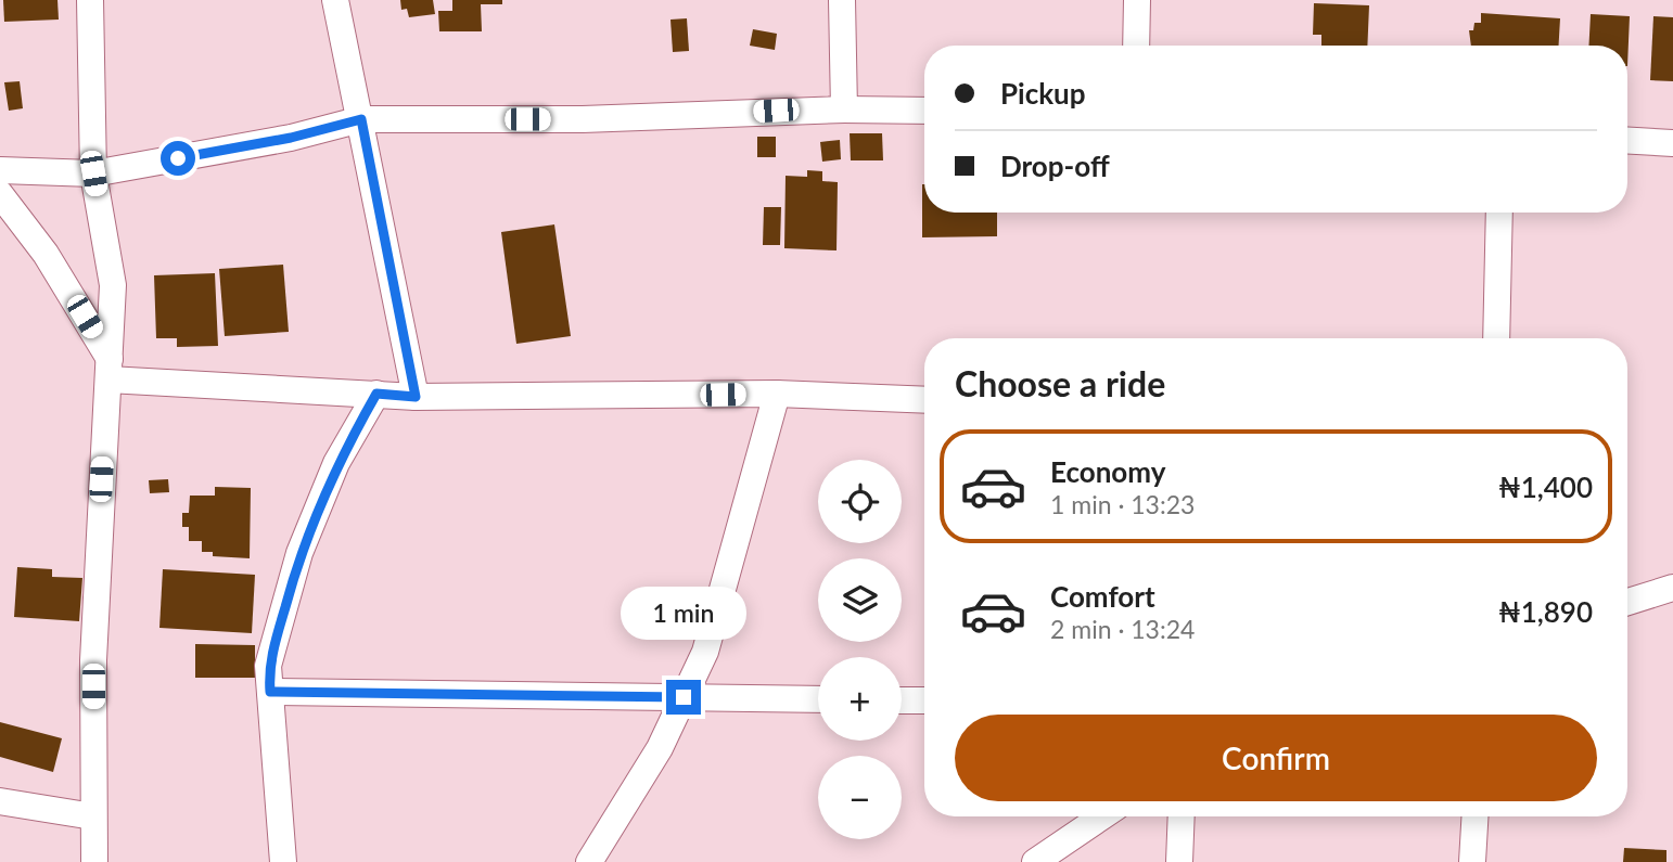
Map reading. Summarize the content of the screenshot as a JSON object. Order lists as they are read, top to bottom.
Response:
{
  "page": {
    "banner": ["Pickup", "Drop-off"],
    "heading": "Choose a ride",
    "list": [
      {
        "name": "Economy",
        "note": "1 min · 13:23",
        "value": "₦1,400"
      },
      {
        "name": "Comfort",
        "note": "2 min · 13:24",
        "value": "₦1,890"
      }
    ],
    "map_buttons": ["+", "−"],
    "bubble": "1 min",
    "buttons": "Confirm"
  }
}
